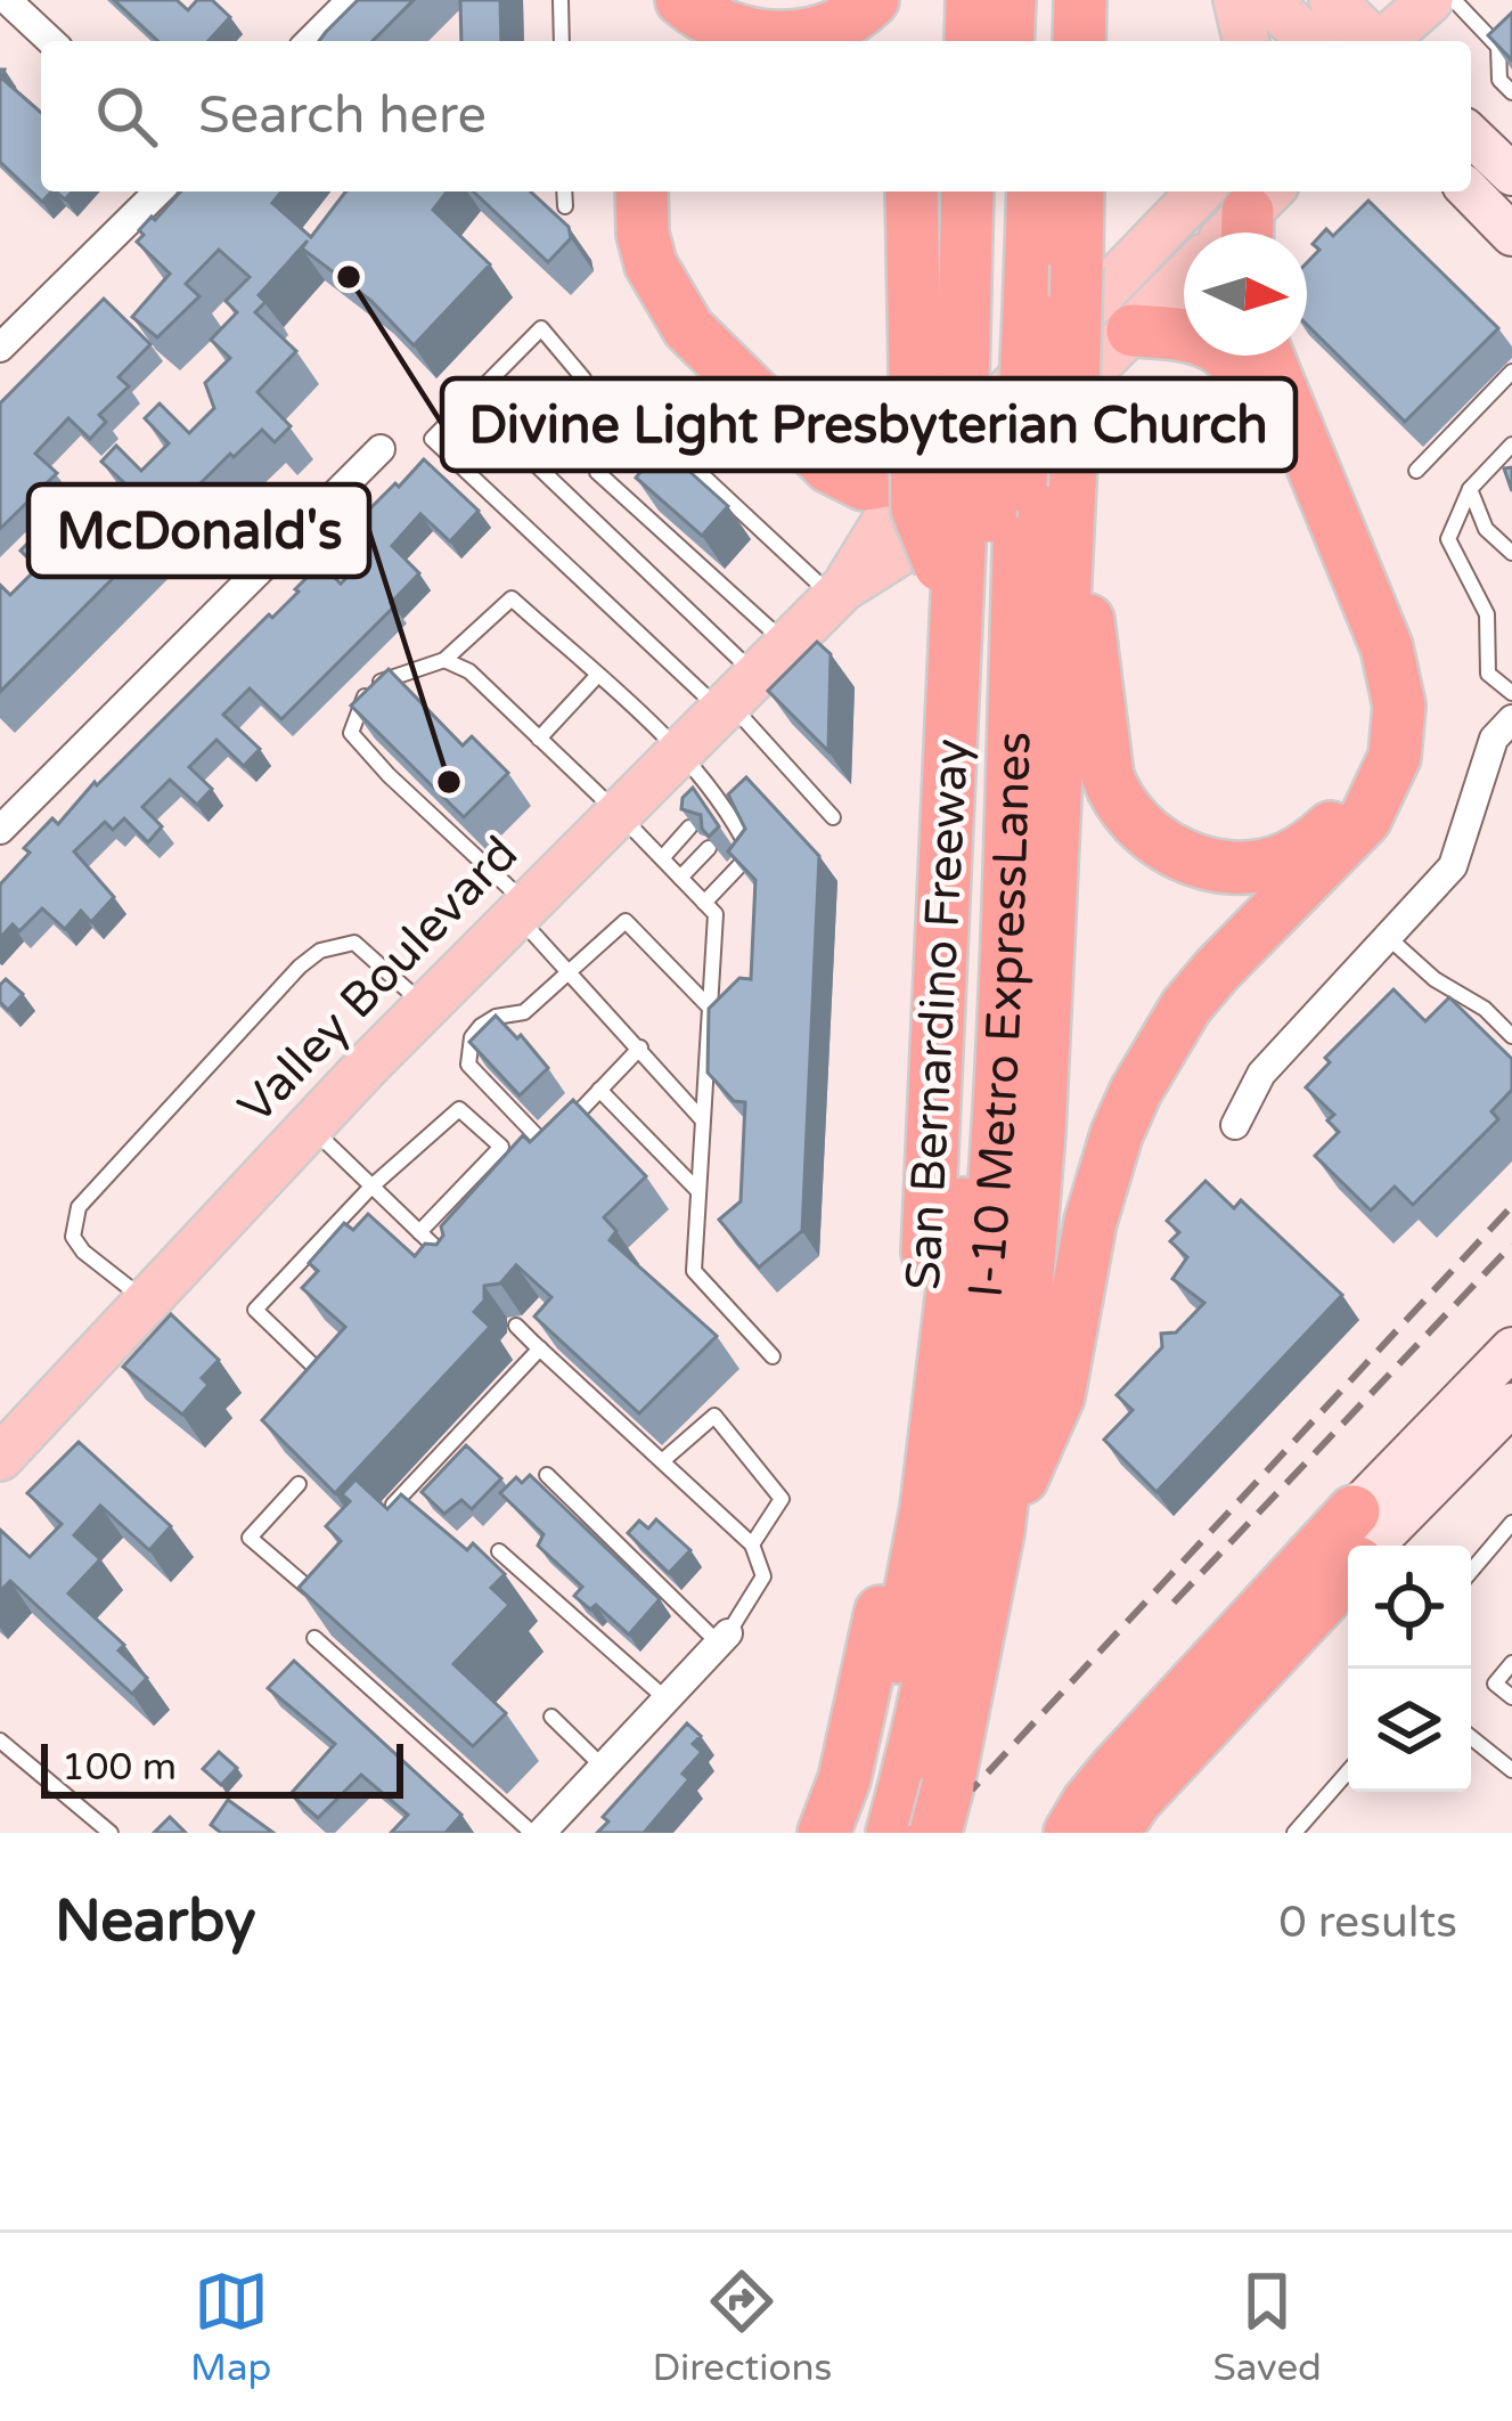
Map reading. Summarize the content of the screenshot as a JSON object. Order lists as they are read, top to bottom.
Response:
{
  "streets": {
    "highway": ["I-10 Metro ExpressLanes", "San Bernardino Freeway"],
    "main road": ["Valley Boulevard"]
  },
  "crossings": [
    ["I-10 Metro ExpressLanes", "San Bernardino Freeway"]
  ],
  "places": ["Divine Light Presbyterian Church", "McDonald's"],
  "scale_bar": "100 m",
  "north": "right",
  "page": {
    "search": "Search here",
    "scale": "100 m",
    "heading": ["Nearby", "0 results"],
    "nav": ["Map", "Directions", "Saved"]
  }
}
